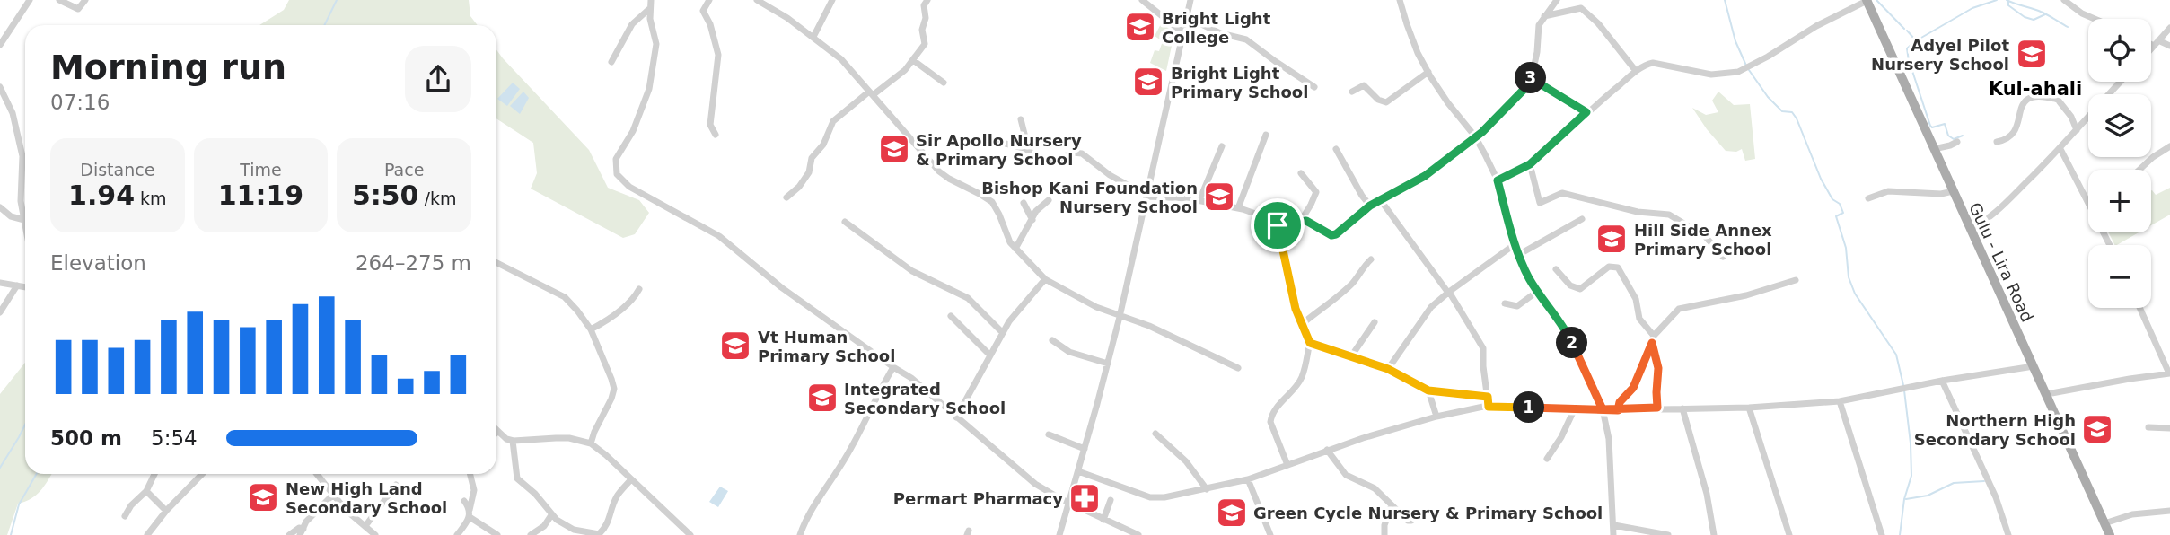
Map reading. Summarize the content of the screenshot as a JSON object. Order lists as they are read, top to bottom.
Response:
{
  "streets": {
    "main road": ["Gulu - Lira Road"]
  },
  "districts": ["Kul-ahali"],
  "places": {
    "school or university": [
      "Bright Light College",
      "Adyel Pilot Nursery School",
      "Bright Light Primary School",
      "Sir Apollo Nursery & Primary School",
      "Bishop Kani Foundation Nursery School",
      "Hill Side Annex Primary School",
      "Vt Human Primary School",
      "Integrated Secondary School",
      "Northern High Secondary School",
      "New High Land Secondary School",
      "Green Cycle Nursery & Primary School"
    ],
    "pharmacy": ["Permart Pharmacy"]
  },
  "page": {
    "map_buttons": ["+", "−"],
    "heading": ["Morning run", "07:16"],
    "pins": ["3", "2", "1"],
    "stats": [
      ["Distance", "1.94 km"],
      ["Time", "11:19"],
      ["Pace", "5:50 /km"]
    ],
    "chart": ["Elevation", "264–275 m"],
    "list": [
      {
        "name": "500 m",
        "note": "5:54"
      }
    ]
  }
}
